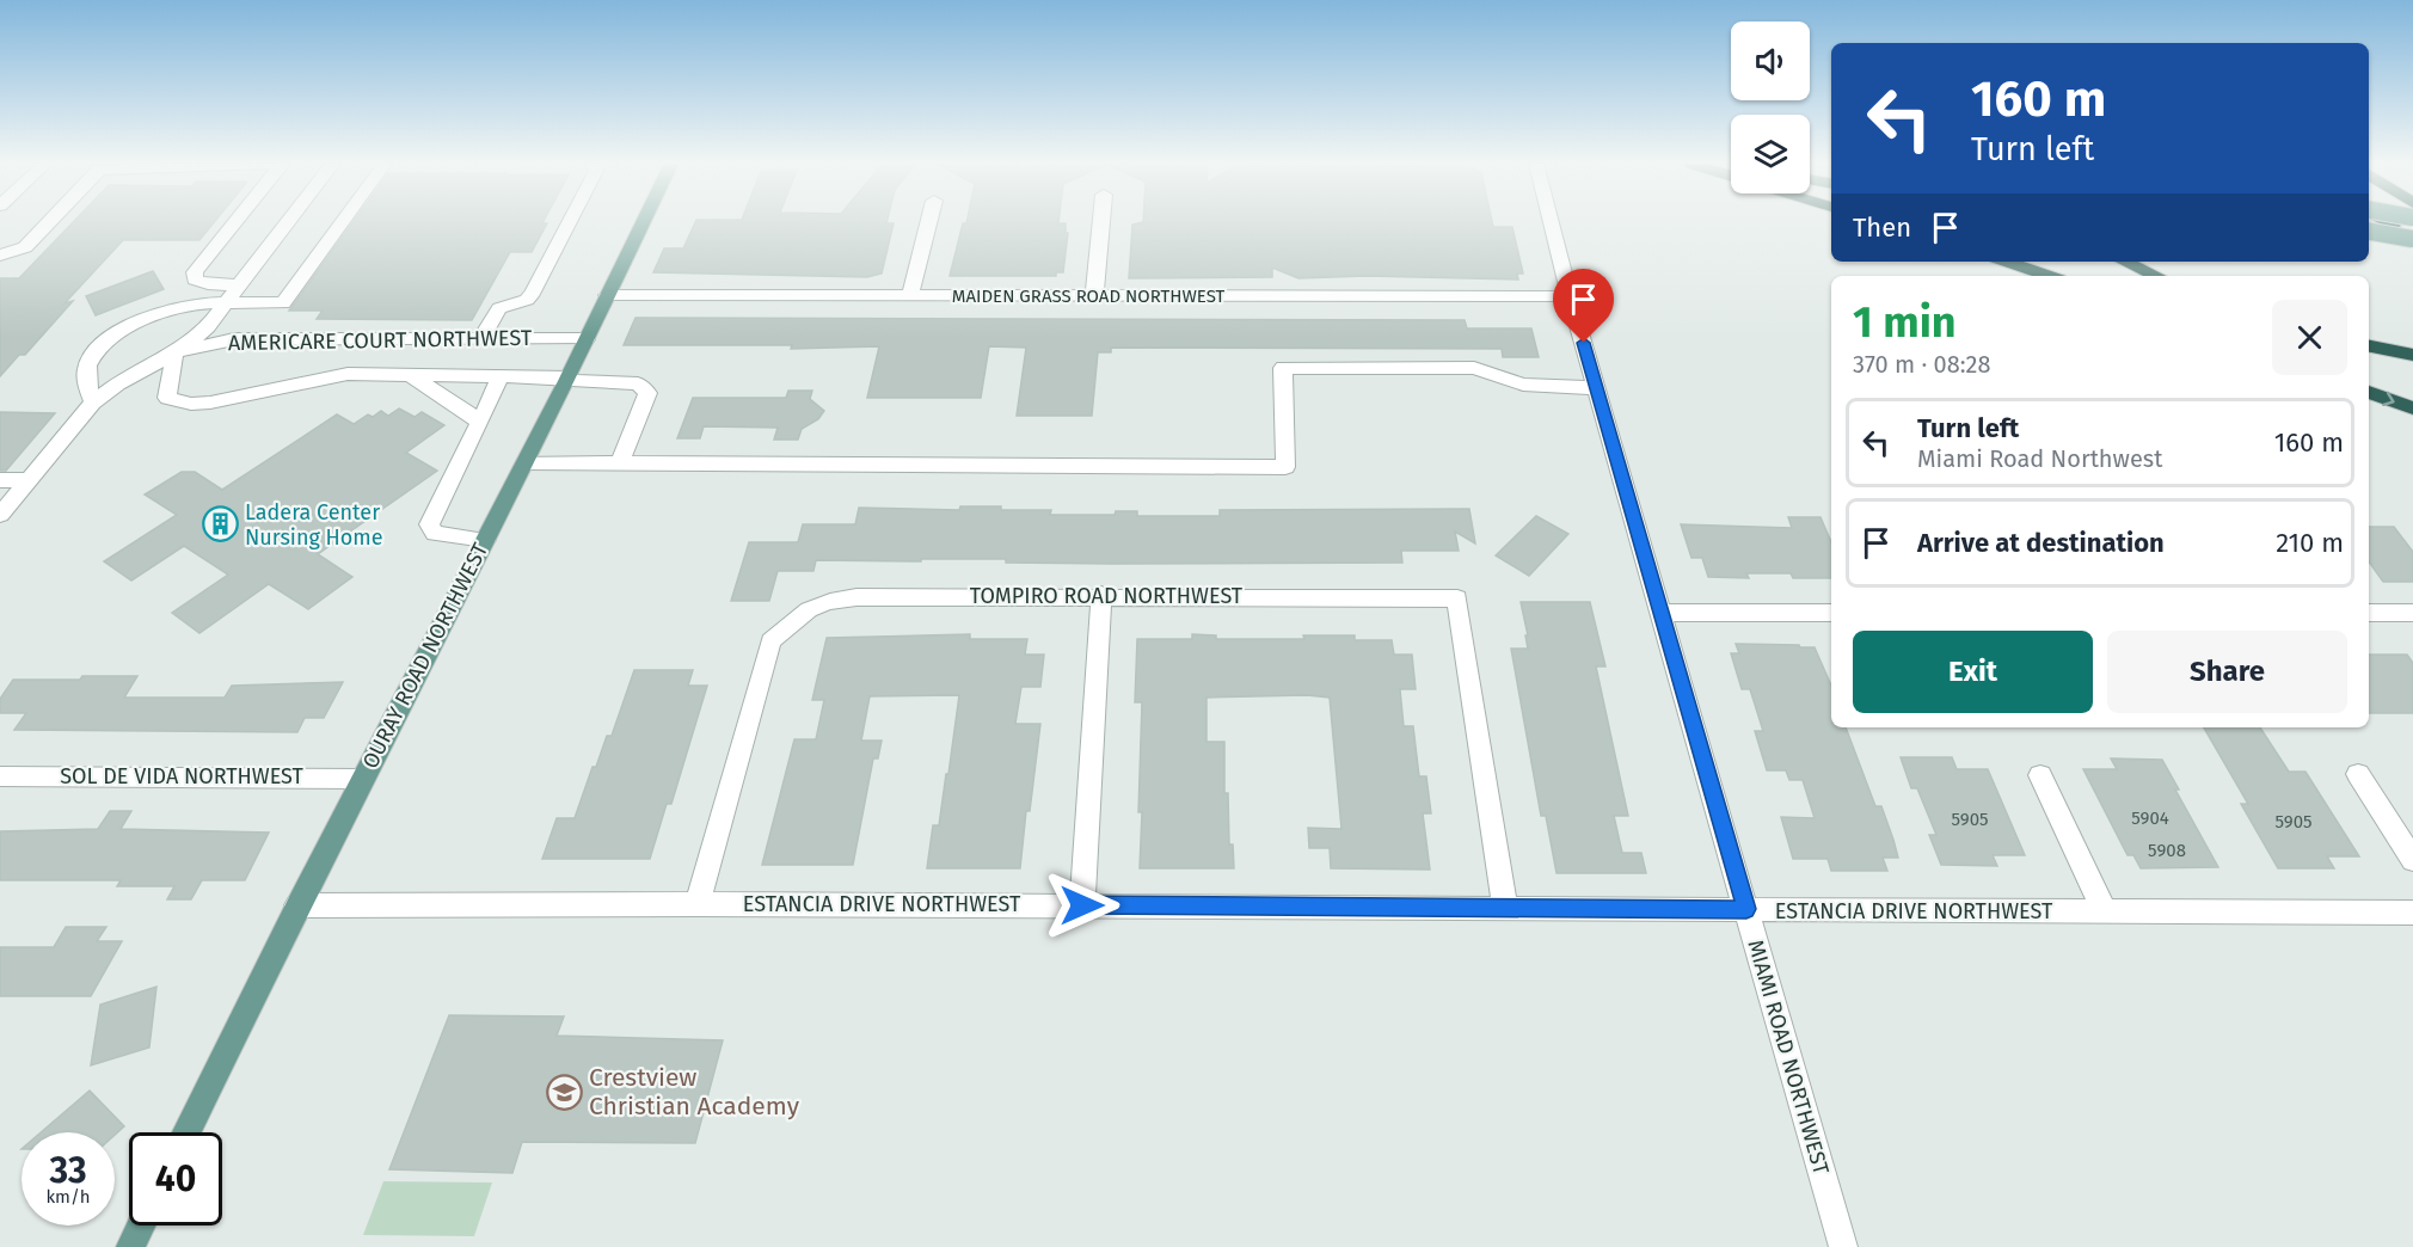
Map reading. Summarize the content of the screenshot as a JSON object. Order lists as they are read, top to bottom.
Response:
{
  "streets": {
    "main road": ["OURAY ROAD NORTHWEST"],
    "street": [
      "MAIDEN GRASS ROAD NORTHWEST",
      "AMERICARE COURT NORTHWEST",
      "TOMPIRO ROAD NORTHWEST",
      "SOL DE VIDA NORTHWEST",
      "ESTANCIA DRIVE NORTHWEST",
      "MIAMI ROAD NORTHWEST"
    ]
  },
  "crossings": [
    ["MAIDEN GRASS ROAD NORTHWEST", "OURAY ROAD NORTHWEST"],
    ["MAIDEN GRASS ROAD NORTHWEST", "MIAMI ROAD NORTHWEST"],
    ["AMERICARE COURT NORTHWEST", "OURAY ROAD NORTHWEST"],
    ["TOMPIRO ROAD NORTHWEST", "ESTANCIA DRIVE NORTHWEST"],
    ["OURAY ROAD NORTHWEST", "SOL DE VIDA NORTHWEST"],
    ["OURAY ROAD NORTHWEST", "ESTANCIA DRIVE NORTHWEST"],
    ["ESTANCIA DRIVE NORTHWEST", "MIAMI ROAD NORTHWEST"]
  ],
  "places": {
    "building": ["Ladera Center Nursing Home"],
    "school or university": ["Crestview Christian Academy"]
  },
  "house_numbers": [
    "5904",
    "5905",
    "5905",
    "5908"
  ],
  "page": {
    "turn": ["160 m", "Turn left"],
    "then": "Then",
    "heading": ["1 min", "370 m · 08:28"],
    "list": [
      {
        "name": "Turn left",
        "note": "Miami Road Northwest",
        "value": "160 m"
      },
      {
        "name": "Arrive at destination",
        "value": "210 m"
      }
    ],
    "buttons": ["Exit", "Share"],
    "speed": "33 km/h",
    "limit": "40"
  }
}
